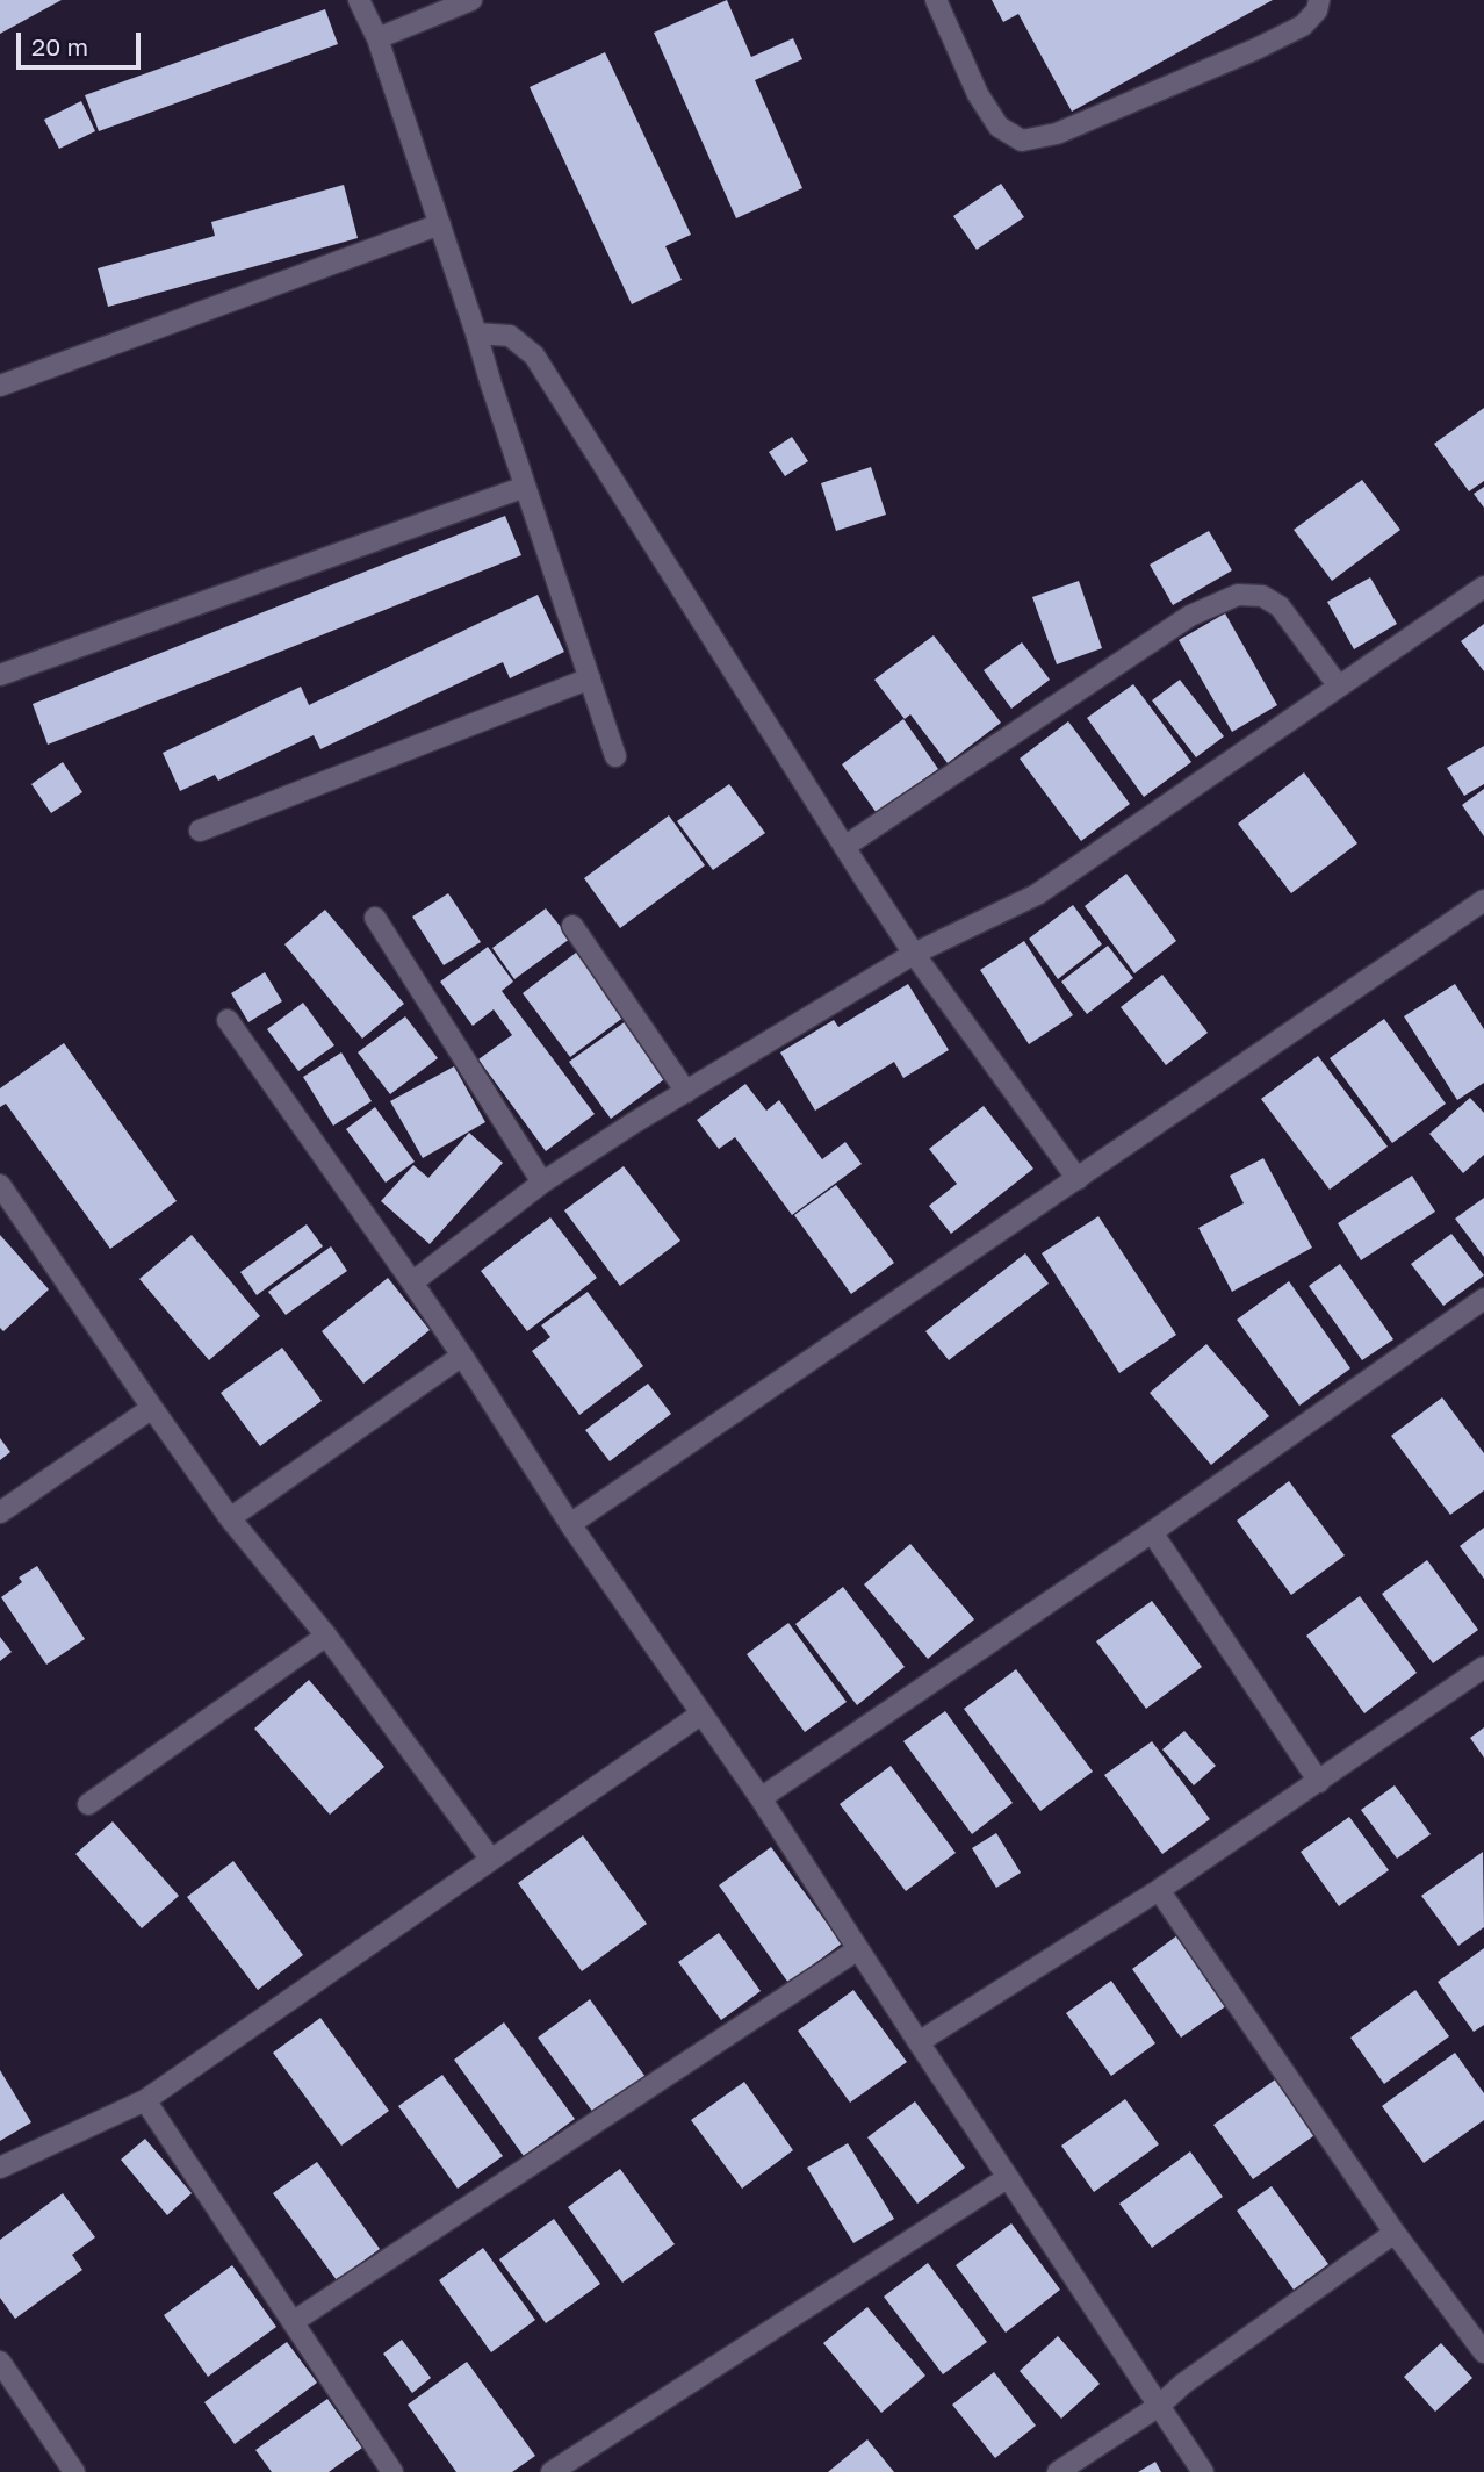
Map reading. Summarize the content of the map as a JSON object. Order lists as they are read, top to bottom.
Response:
{
  "scale_bar": "20 m"
}
